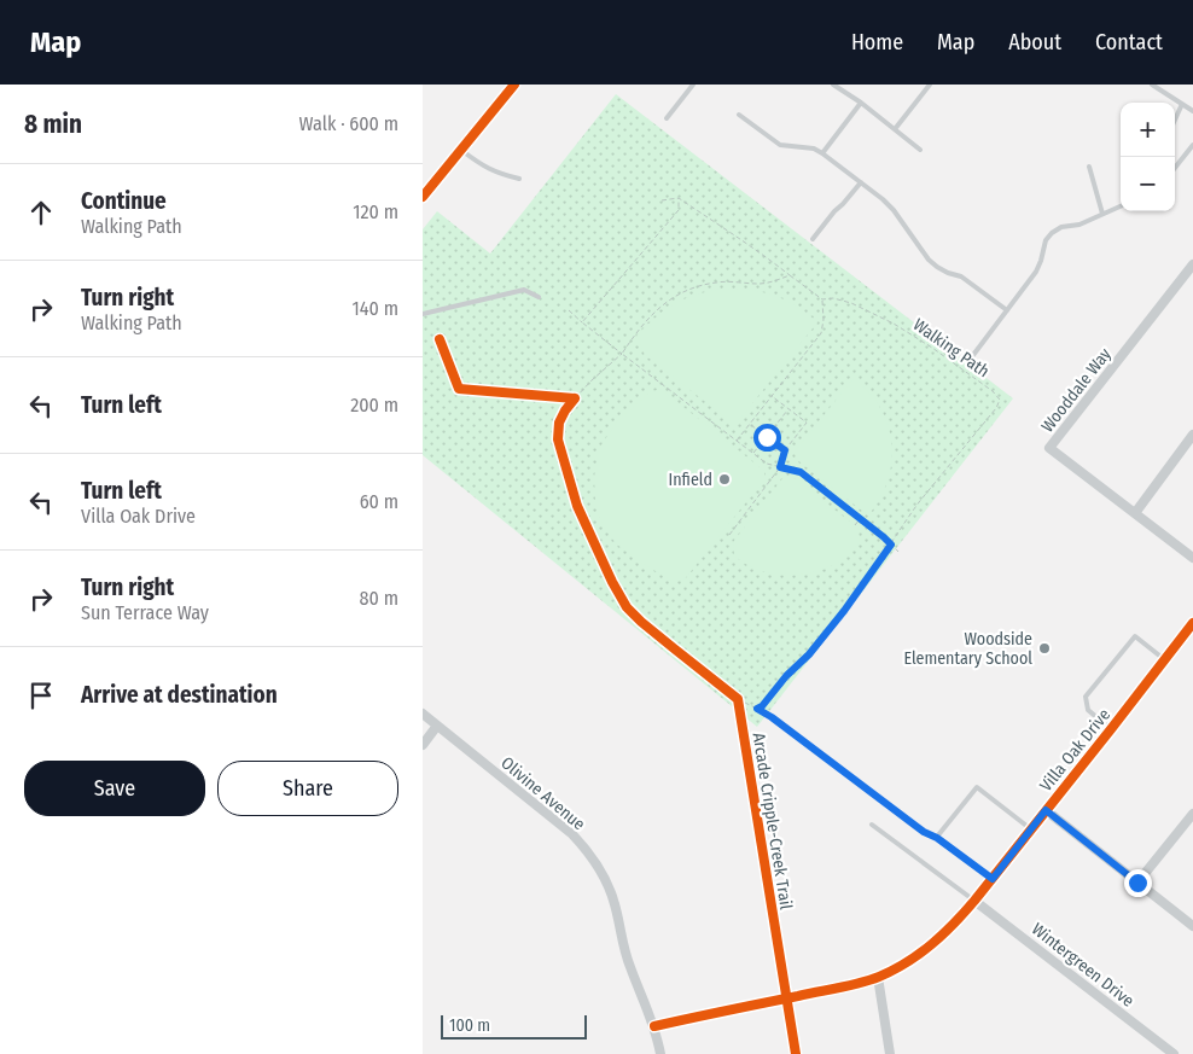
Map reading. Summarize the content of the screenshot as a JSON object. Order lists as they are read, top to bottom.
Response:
{
  "streets": {
    "street": [
      "Wooddale Way",
      "Villa Oak Drive",
      "Olivine Avenue",
      "Wintergreen Drive"
    ],
    "path": ["Walking Path"],
    "cycle path": ["Arcade Cripple-Creek Trail"]
  },
  "crossings": [
    ["Villa Oak Drive", "Olivine Avenue"],
    ["Villa Oak Drive", "Wintergreen Drive"]
  ],
  "places": ["Infield", "Woodside Elementary School"],
  "scale_bar": "100 m",
  "page": {
    "header": "Map",
    "nav": [
      "Home",
      "Map",
      "About",
      "Contact"
    ],
    "heading": ["8 min", "Walk · 600 m"],
    "map_buttons": ["+", "−"],
    "list": [
      ["Continue", "Walking Path", "120 m"],
      ["Turn right", "Walking Path", "140 m"],
      ["Turn left", "200 m"],
      ["Turn left", "Villa Oak Drive", "60 m"],
      ["Turn right", "Sun Terrace Way", "80 m"],
      "Arrive at destination"
    ],
    "buttons": ["Save", "Share"],
    "scale": "100 m"
  }
}
